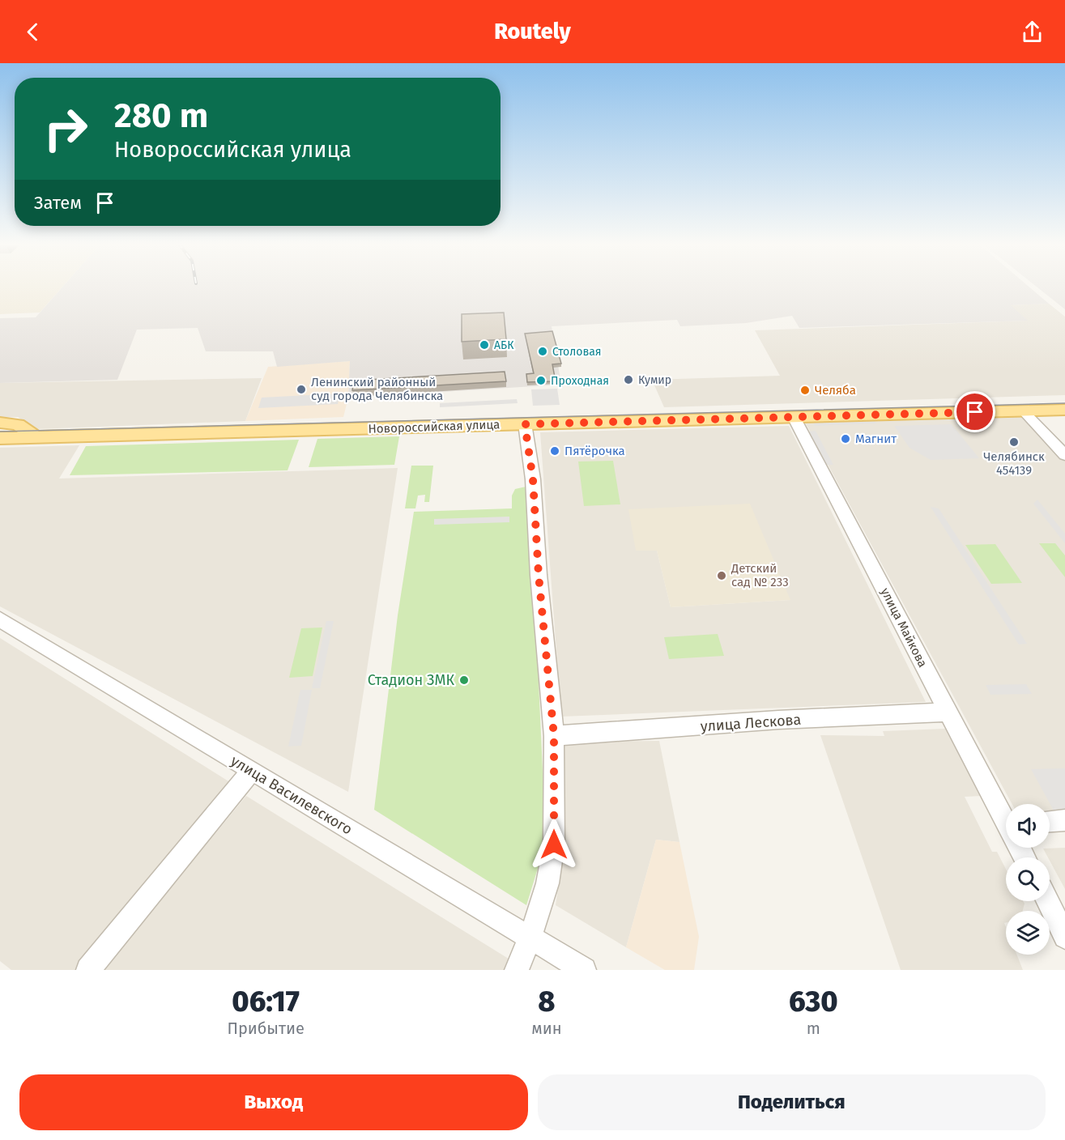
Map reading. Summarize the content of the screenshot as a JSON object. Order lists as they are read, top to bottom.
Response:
{
  "streets": {
    "main road": ["Новороссийская улица"],
    "street": ["улица Майкова", "улица Лескова", "улица Василевского"]
  },
  "crossings": [
    ["Новороссийская улица", "улица Майкова"],
    ["улица Майкова", "улица Лескова"]
  ],
  "places": [
    "АБК",
    "Столовая",
    "Кумир",
    "Проходная",
    "Ленинский районный суд города Челябинска",
    "Челяба",
    "Магнит",
    "Челябинск 454139",
    "Пятёрочка",
    "Детский сад № 233",
    "Стадион ЗМК"
  ],
  "page": {
    "header": "Routely",
    "turn": ["280 m", "Новороссийская улица"],
    "then": "Затем",
    "eta": [
      "06:17",
      "Прибытие",
      "8",
      "мин",
      "630",
      "m"
    ],
    "buttons": ["Выход", "Поделиться"]
  }
}
